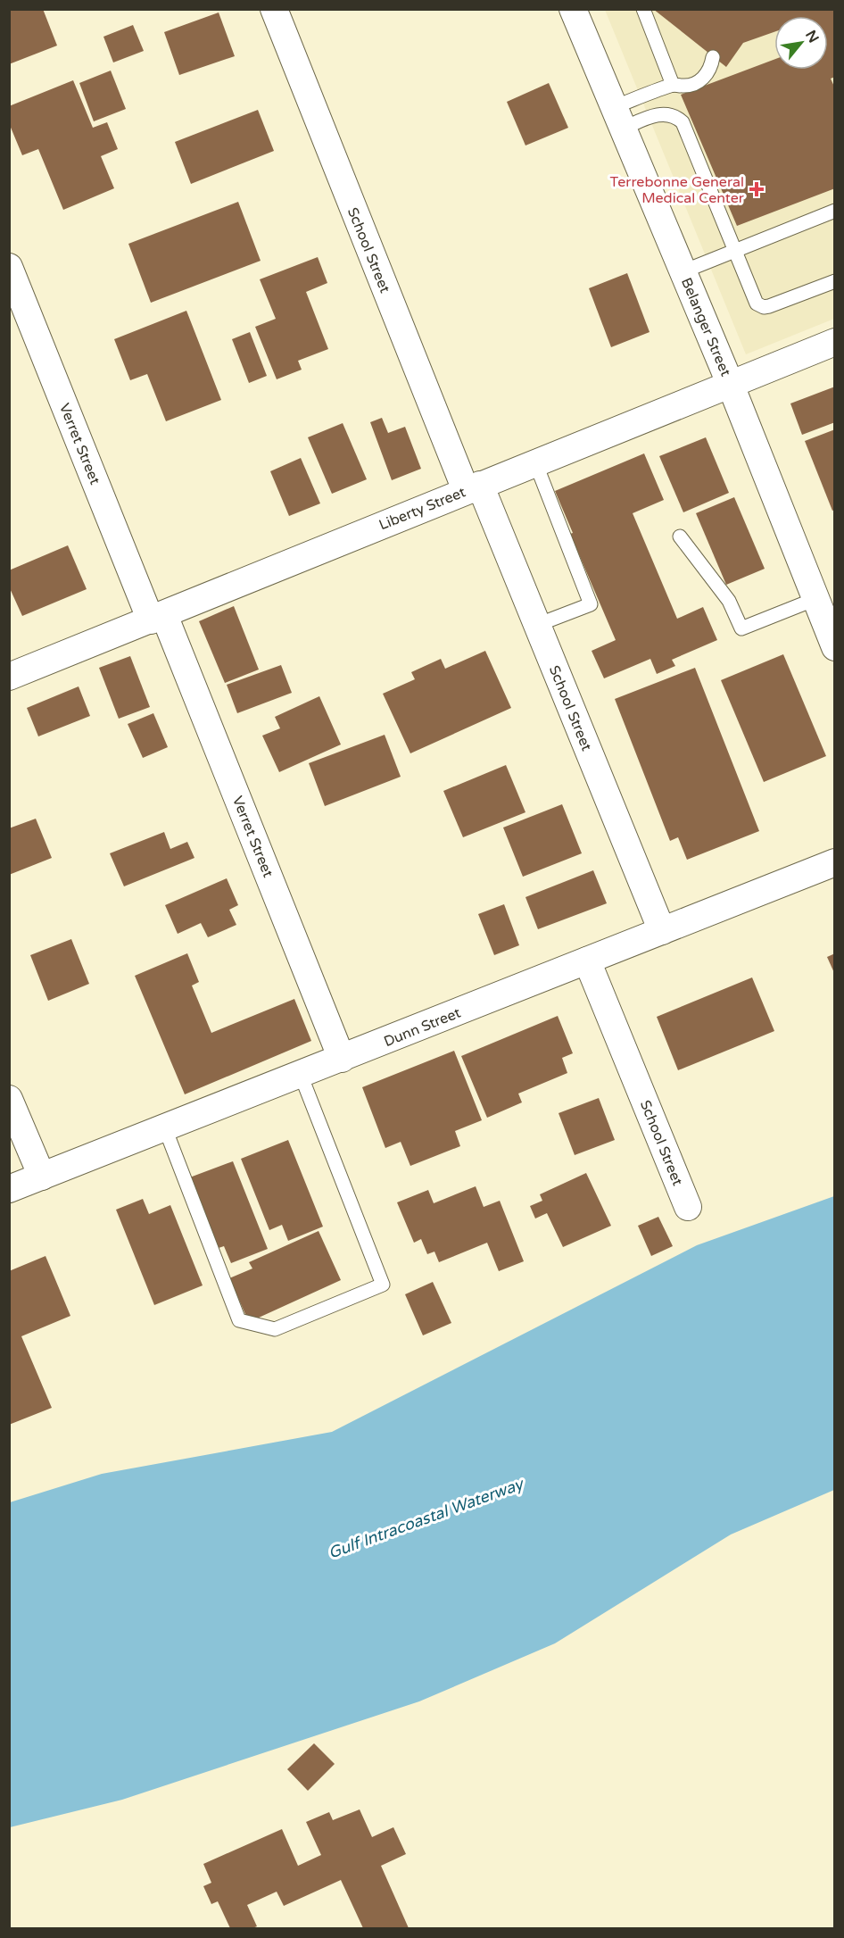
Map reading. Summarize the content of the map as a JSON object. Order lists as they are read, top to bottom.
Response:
{
  "streets": {
    "street": [
      "School Street",
      "Belanger Street",
      "Verret Street",
      "Liberty Street",
      "Dunn Street"
    ]
  },
  "crossings": [
    ["School Street", "Liberty Street"],
    ["School Street", "Dunn Street"],
    ["Belanger Street", "Liberty Street"],
    ["Verret Street", "Liberty Street"],
    ["Verret Street", "Dunn Street"]
  ],
  "water": ["Gulf Intracoastal Waterway"],
  "places": {
    "health": ["Terrebonne General Medical Center"]
  },
  "north": "top right"
}
